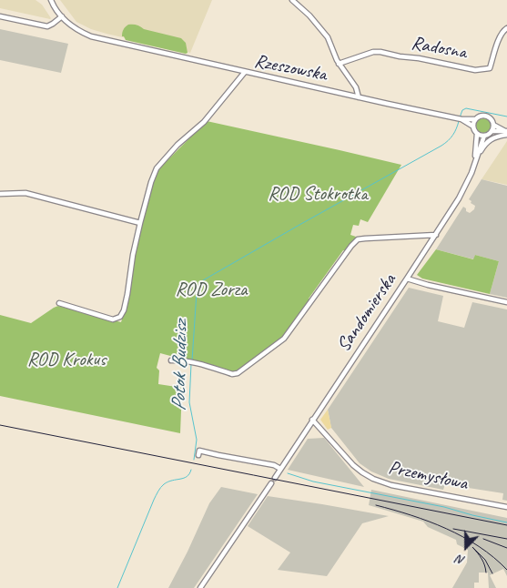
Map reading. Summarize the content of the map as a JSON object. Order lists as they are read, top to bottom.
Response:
{
  "streets": {
    "street": [
      "Radosna",
      "Rzeszowska",
      "Sandomierska",
      "Przemysłowa"
    ]
  },
  "crossings": [
    ["Radosna", "Rzeszowska"],
    ["Sandomierska", "Przemysłowa"]
  ],
  "water": ["Potok Budzisz"],
  "parks": ["ROD Stokrotka", "ROD Zorza", "ROD Krokus"],
  "north": "bottom"
}
